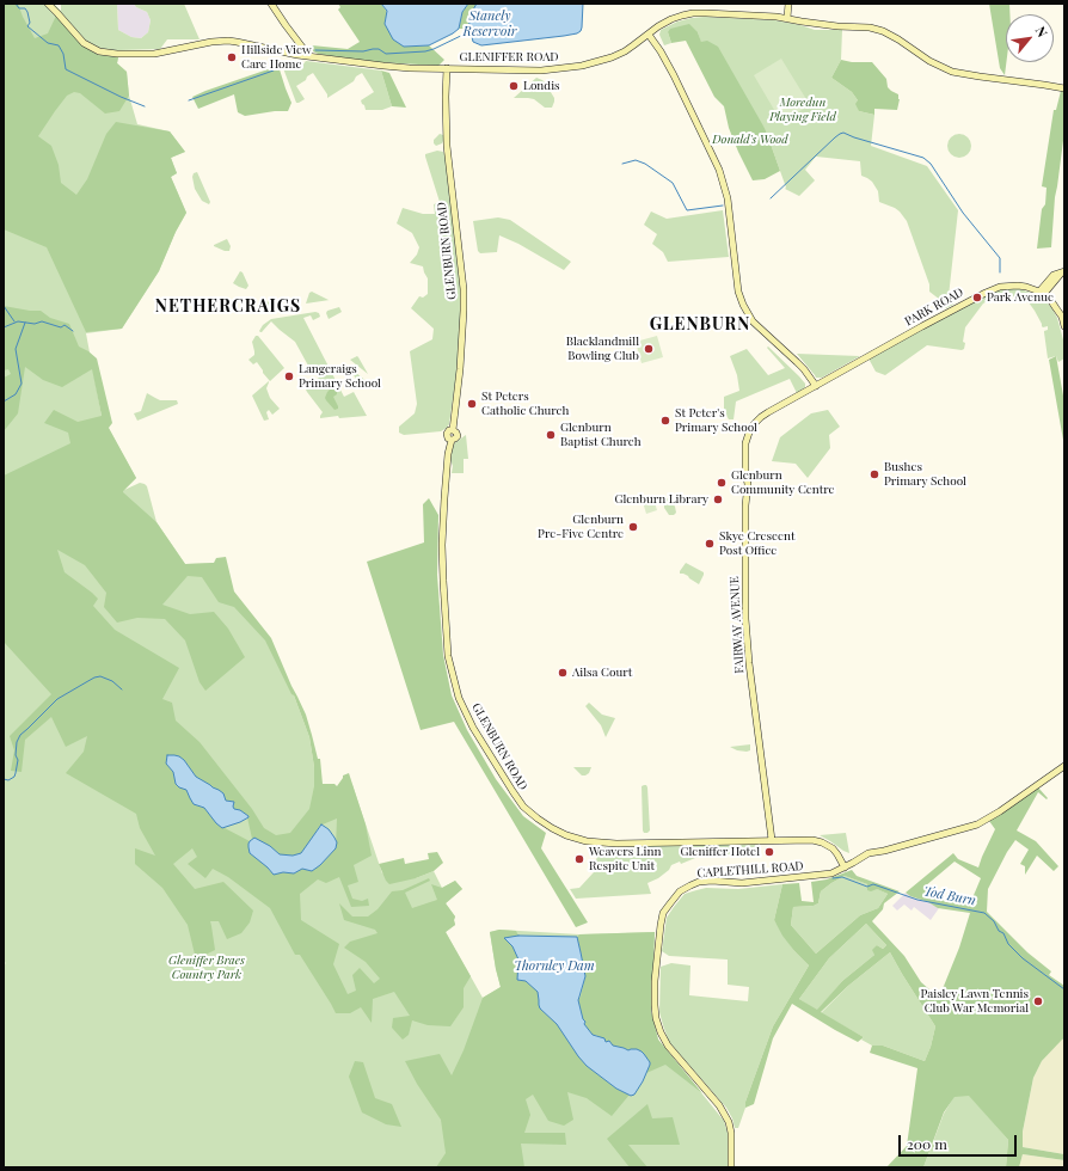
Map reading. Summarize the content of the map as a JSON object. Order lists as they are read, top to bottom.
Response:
{
  "streets": {
    "street": [
      "GLENIFFER ROAD",
      "GLENBURN ROAD",
      "PARK ROAD",
      "FAIRWAY AVENUE",
      "CAPLETHILL ROAD"
    ]
  },
  "crossings": [
    ["GLENIFFER ROAD", "GLENBURN ROAD"],
    ["GLENBURN ROAD", "FAIRWAY AVENUE"],
    ["GLENBURN ROAD", "CAPLETHILL ROAD"],
    ["PARK ROAD", "FAIRWAY AVENUE"]
  ],
  "districts": ["NETHERCRAIGS", "GLENBURN"],
  "water": ["Stanely Reservoir", "Tod Burn", "Thornley Dam"],
  "parks": ["Moredun Playing Field", "Donald's Wood", "Gleniffer Braes Country Park"],
  "places": [
    "Hillside View Care Home",
    "Londis",
    "Park Avenue",
    "Blacklandmill Bowling Club",
    "Langcraigs Primary School",
    "St Peters Catholic Church",
    "St Peter's Primary School",
    "Glenburn Baptist Church",
    "Bushes Primary School",
    "Glenburn Community Centre",
    "Glenburn Library",
    "Glenburn Pre-Five Centre",
    "Skye Crescent Post Office",
    "Ailsa Court",
    "Gleniffer Hotel",
    "Weavers Linn Respite Unit",
    "Paisley Lawn Tennis Club War Memorial"
  ],
  "scale_bar": "200 m",
  "north": "top right"
}
